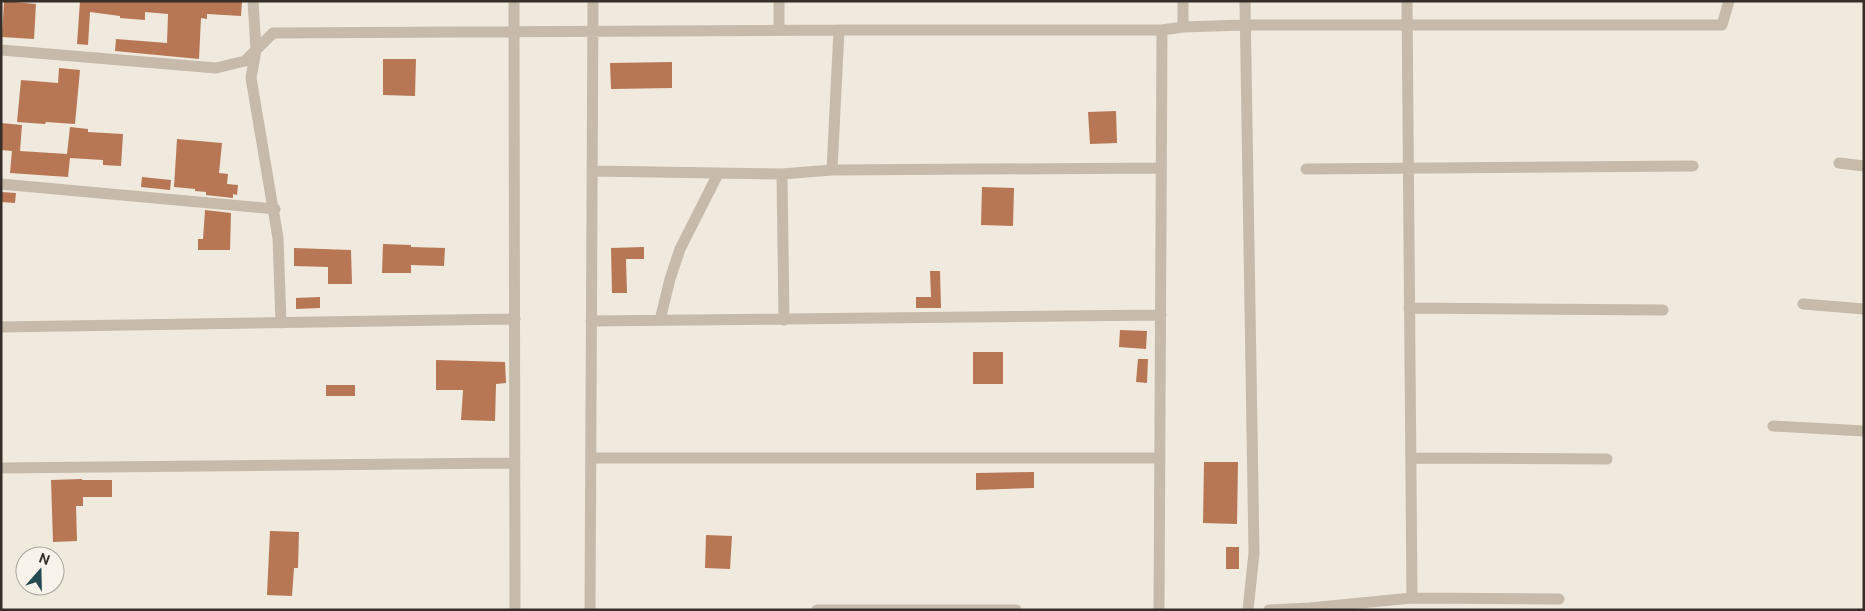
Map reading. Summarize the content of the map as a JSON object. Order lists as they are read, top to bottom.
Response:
{
  "north": "top"
}
